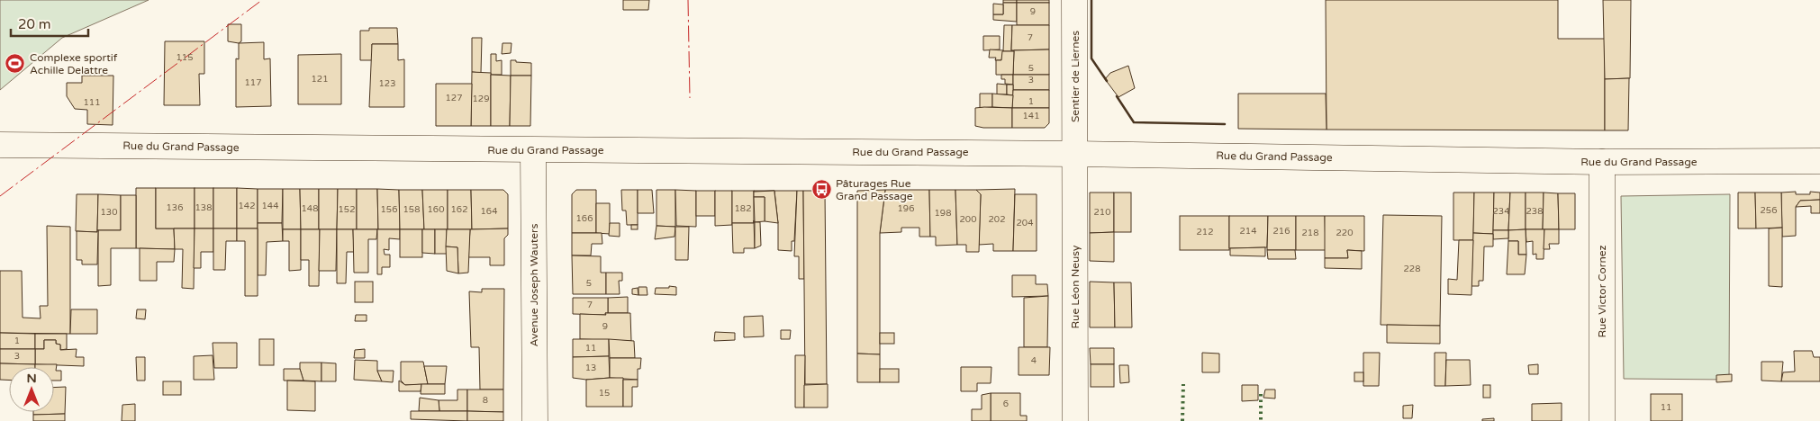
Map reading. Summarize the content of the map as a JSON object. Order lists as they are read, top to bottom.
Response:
{
  "streets": {
    "street": [
      "Sentier de Liernes",
      "Rue du Grand Passage",
      "Avenue Joseph Wauters",
      "Rue Léon Neusy",
      "Rue Victor Cornez"
    ]
  },
  "crossings": [
    ["Sentier de Liernes", "Rue du Grand Passage"],
    ["Sentier de Liernes", "Rue Léon Neusy"],
    ["Rue du Grand Passage", "Avenue Joseph Wauters"],
    ["Rue du Grand Passage", "Rue Léon Neusy"],
    ["Rue du Grand Passage", "Rue Victor Cornez"]
  ],
  "places": {
    "sports": ["Complexe sportif Achille Delattre"],
    "bus stop": ["Pâturages Rue Grand Passage"]
  },
  "house_numbers": [
    "9",
    "7",
    "115",
    "5",
    "121",
    "3",
    "117",
    "123",
    "127",
    "129",
    "1",
    "111",
    "141",
    "142",
    "144",
    "136",
    "138",
    "148",
    "182",
    "196",
    "152",
    "156",
    "158",
    "160",
    "162",
    "256",
    "164",
    "234",
    "238",
    "130",
    "210",
    "198",
    "166",
    "200",
    "202",
    "204",
    "214",
    "216",
    "212",
    "218",
    "220",
    "228",
    "5",
    "7",
    "9",
    "1",
    "11",
    "3",
    "4",
    "13",
    "15",
    "8",
    "6",
    "11"
  ],
  "scale_bar": "20 m",
  "north": "top"
}
